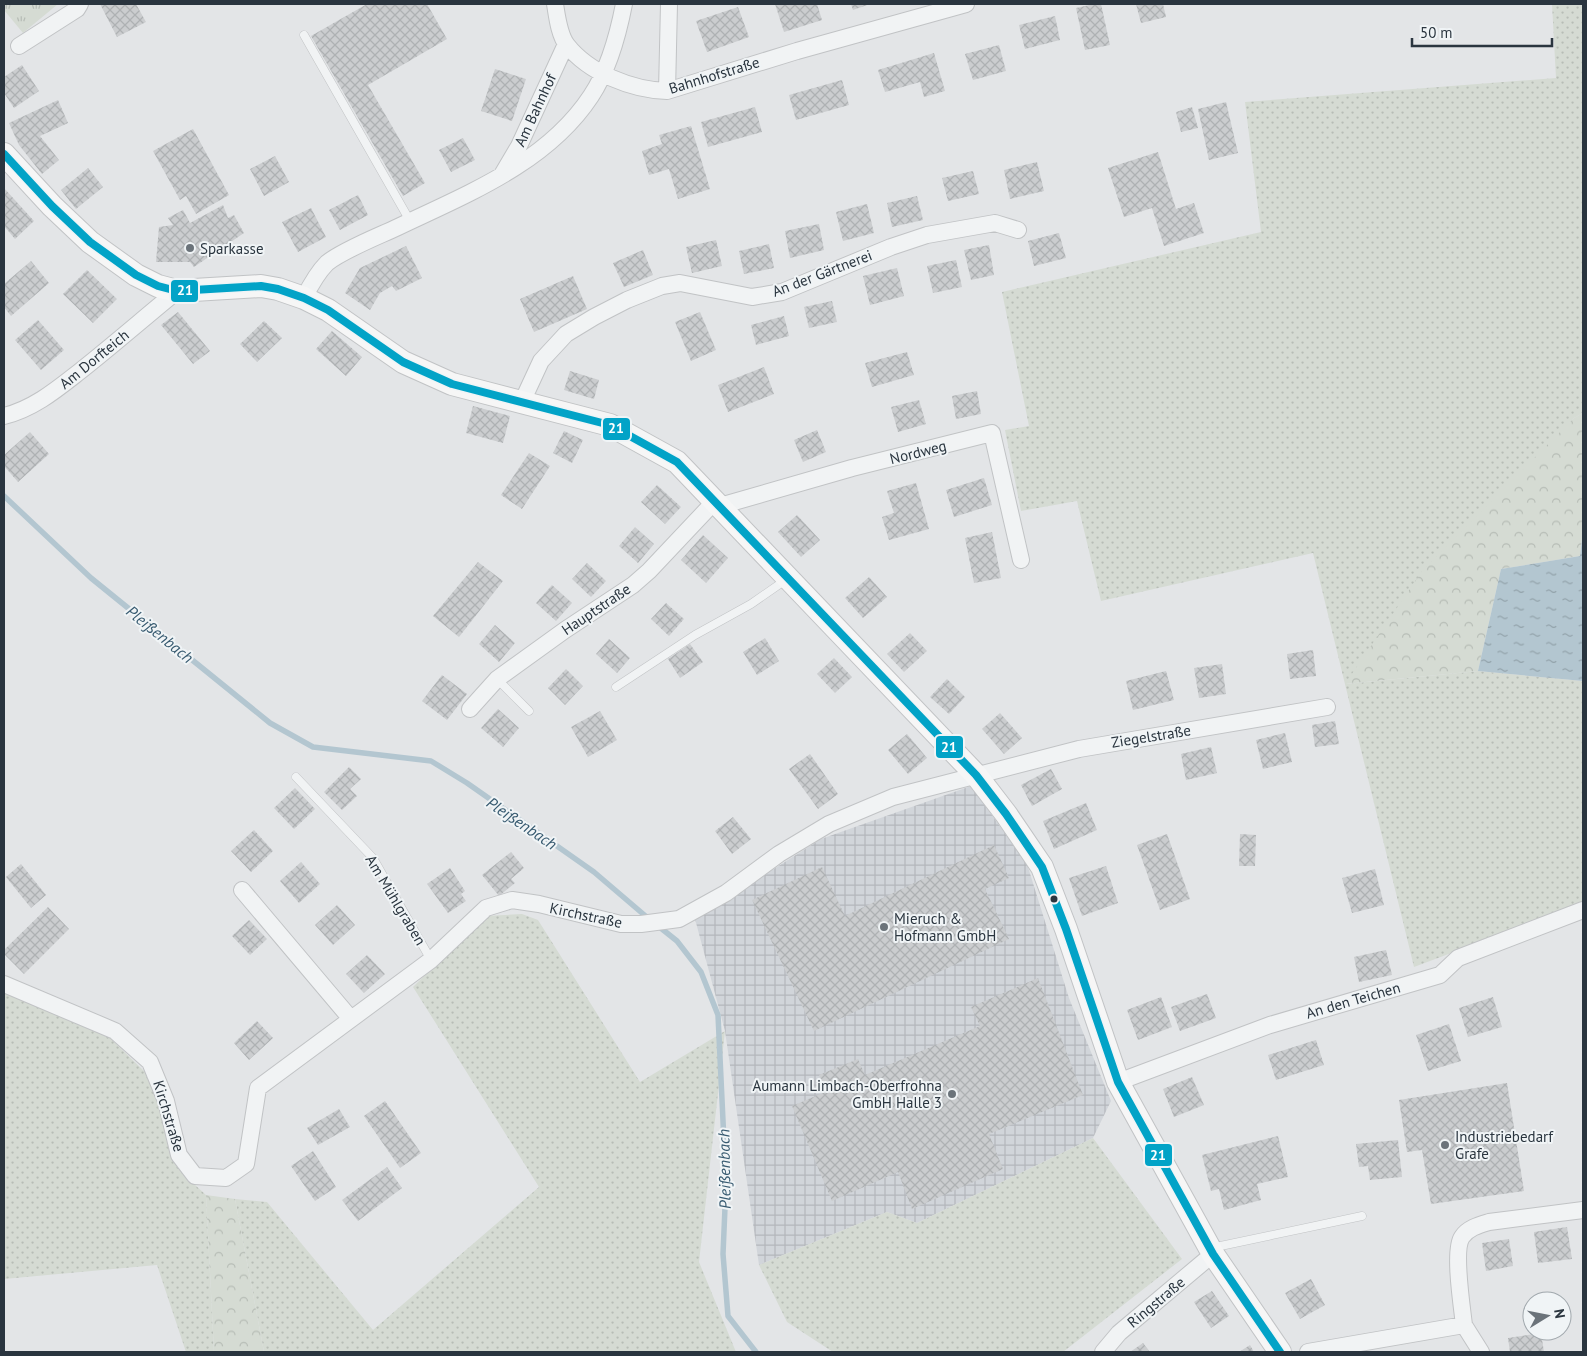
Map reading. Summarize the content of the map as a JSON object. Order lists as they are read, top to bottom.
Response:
{
  "streets": {
    "street": [
      "Bahnhofstraße",
      "Am Bahnhof",
      "An der Gärtnerei",
      "Am Dorfteich",
      "Nordweg",
      "Hauptstraße",
      "Ziegelstraße",
      "Kirchstraße",
      "An den Teichen",
      "Ringstraße"
    ],
    "lane": ["Am Mühlgraben"]
  },
  "crossings": [
    ["Nordweg", "Hauptstraße"],
    ["Ziegelstraße", "Kirchstraße"],
    ["Am Mühlgraben", "Kirchstraße"]
  ],
  "water": ["Pleißenbach"],
  "places": [
    "Sparkasse",
    "Mieruch & Hofmann GmbH",
    "Aumann Limbach-Oberfrohna GmbH Halle 3",
    "Industriebedarf Grafe"
  ],
  "lines": ["transit line 21"],
  "scale_bar": "50 m",
  "north": "right"
}
